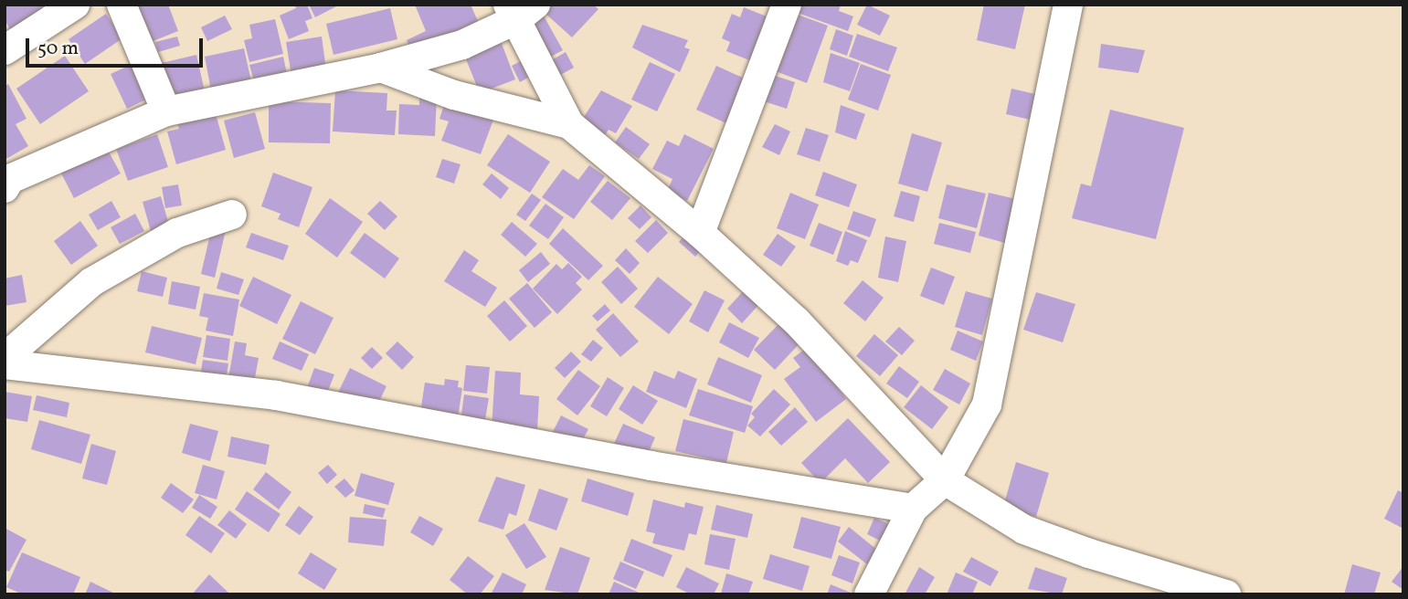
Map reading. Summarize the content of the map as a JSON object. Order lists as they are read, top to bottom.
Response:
{
  "scale_bar": "50 m"
}
